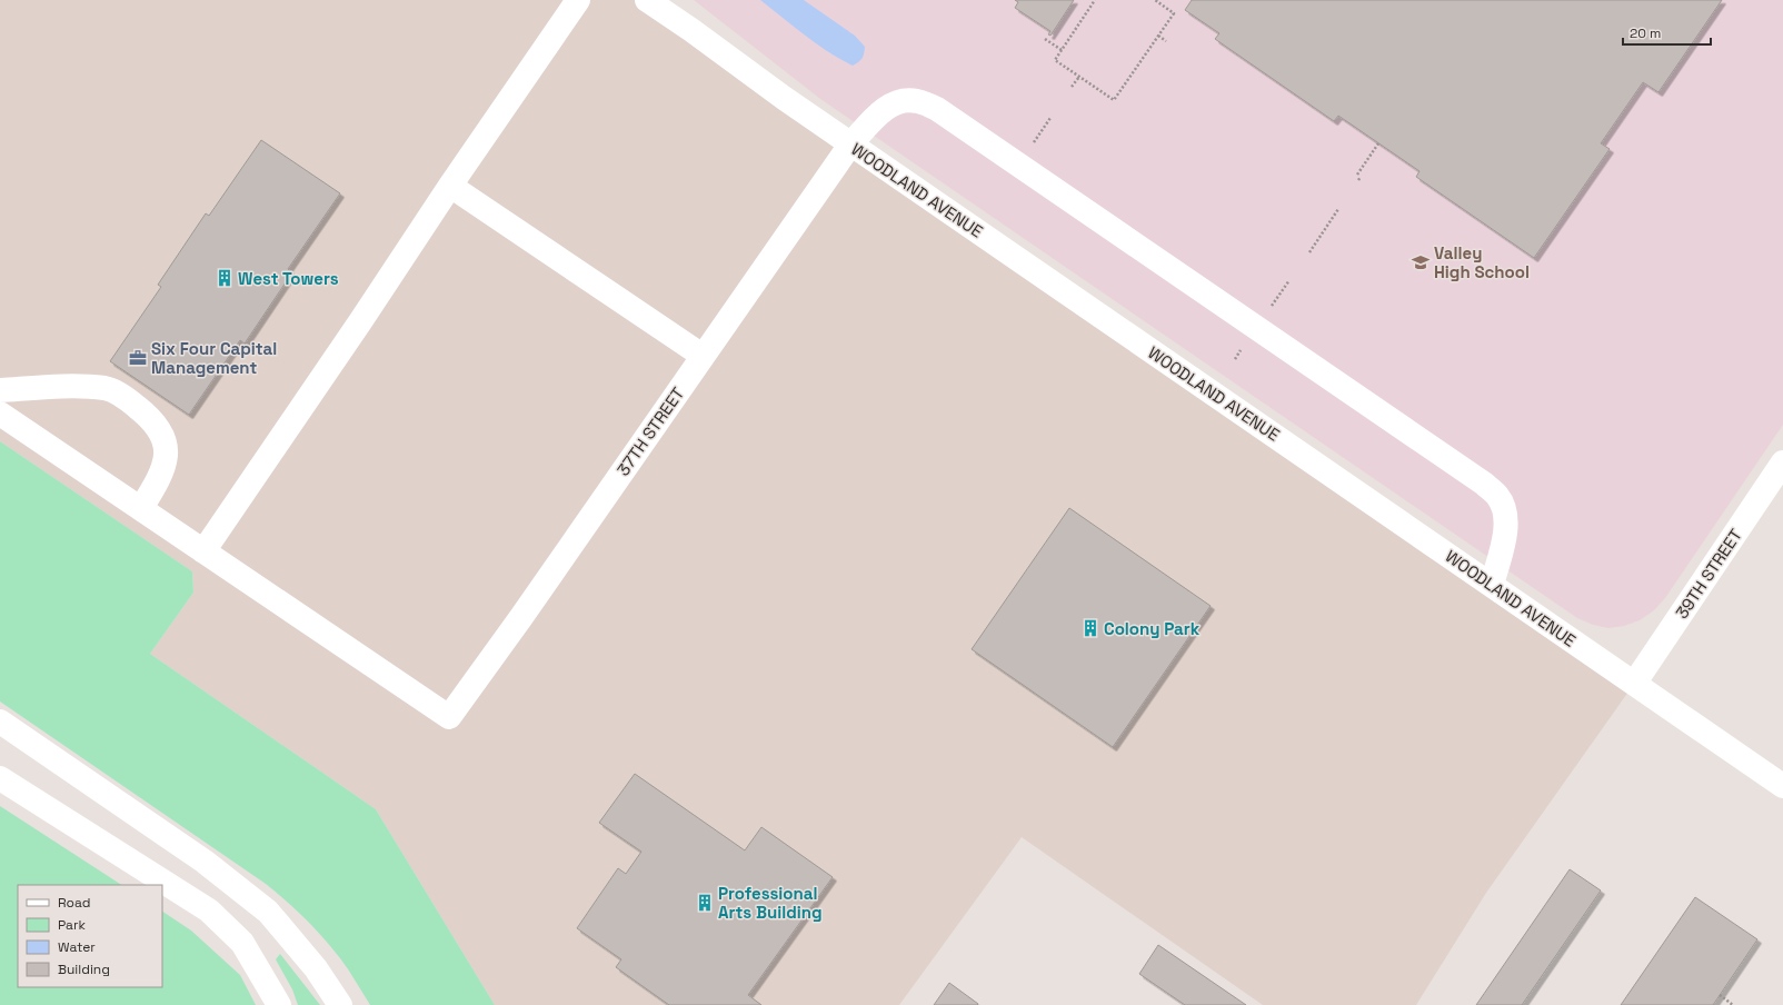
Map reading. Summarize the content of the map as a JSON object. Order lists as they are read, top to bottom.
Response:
{
  "streets": {
    "main road": ["WOODLAND AVENUE", "37TH STREET", "39TH STREET"]
  },
  "crossings": [
    ["WOODLAND AVENUE", "37TH STREET"],
    ["WOODLAND AVENUE", "39TH STREET"]
  ],
  "places": {
    "school or university": ["Valley High School"],
    "building": ["West Towers", "Colony Park", "Professional Arts Building"],
    "office": ["Six Four Capital Management"]
  },
  "legend": [
    "Road",
    "Park",
    "Water",
    "Building"
  ],
  "scale_bar": "20 m"
}
